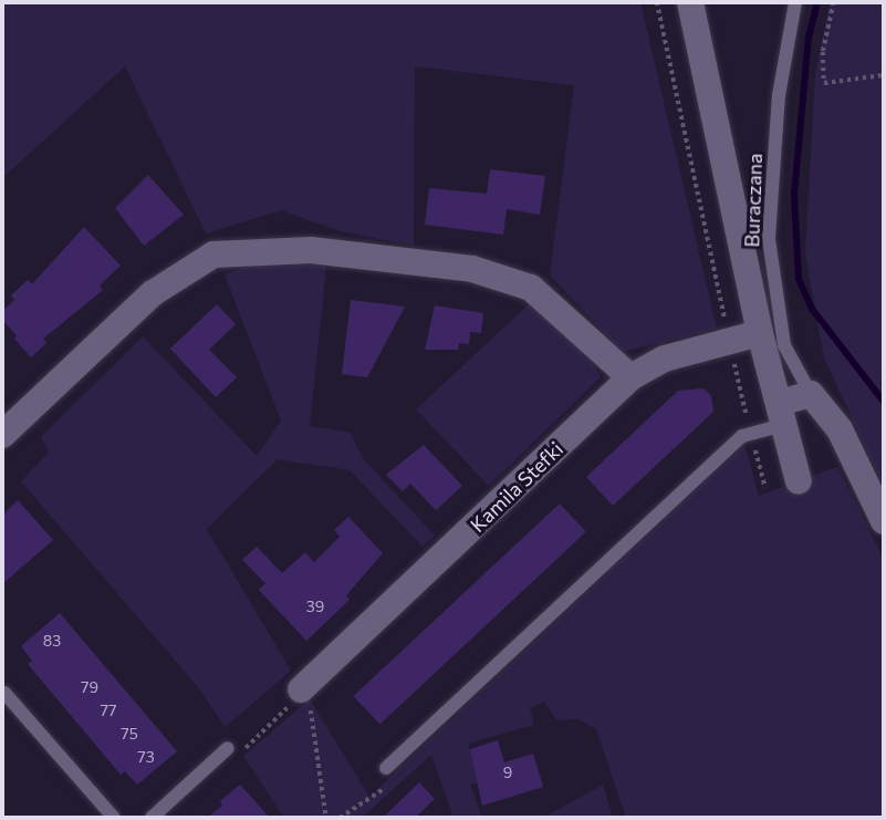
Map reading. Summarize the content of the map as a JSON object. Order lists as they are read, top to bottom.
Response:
{
  "streets": {
    "street": ["Kamila Stefki"],
    "lane": ["Buraczana"]
  },
  "house_numbers": [
    "39",
    "83",
    "79",
    "77",
    "75",
    "73",
    "9"
  ]
}
